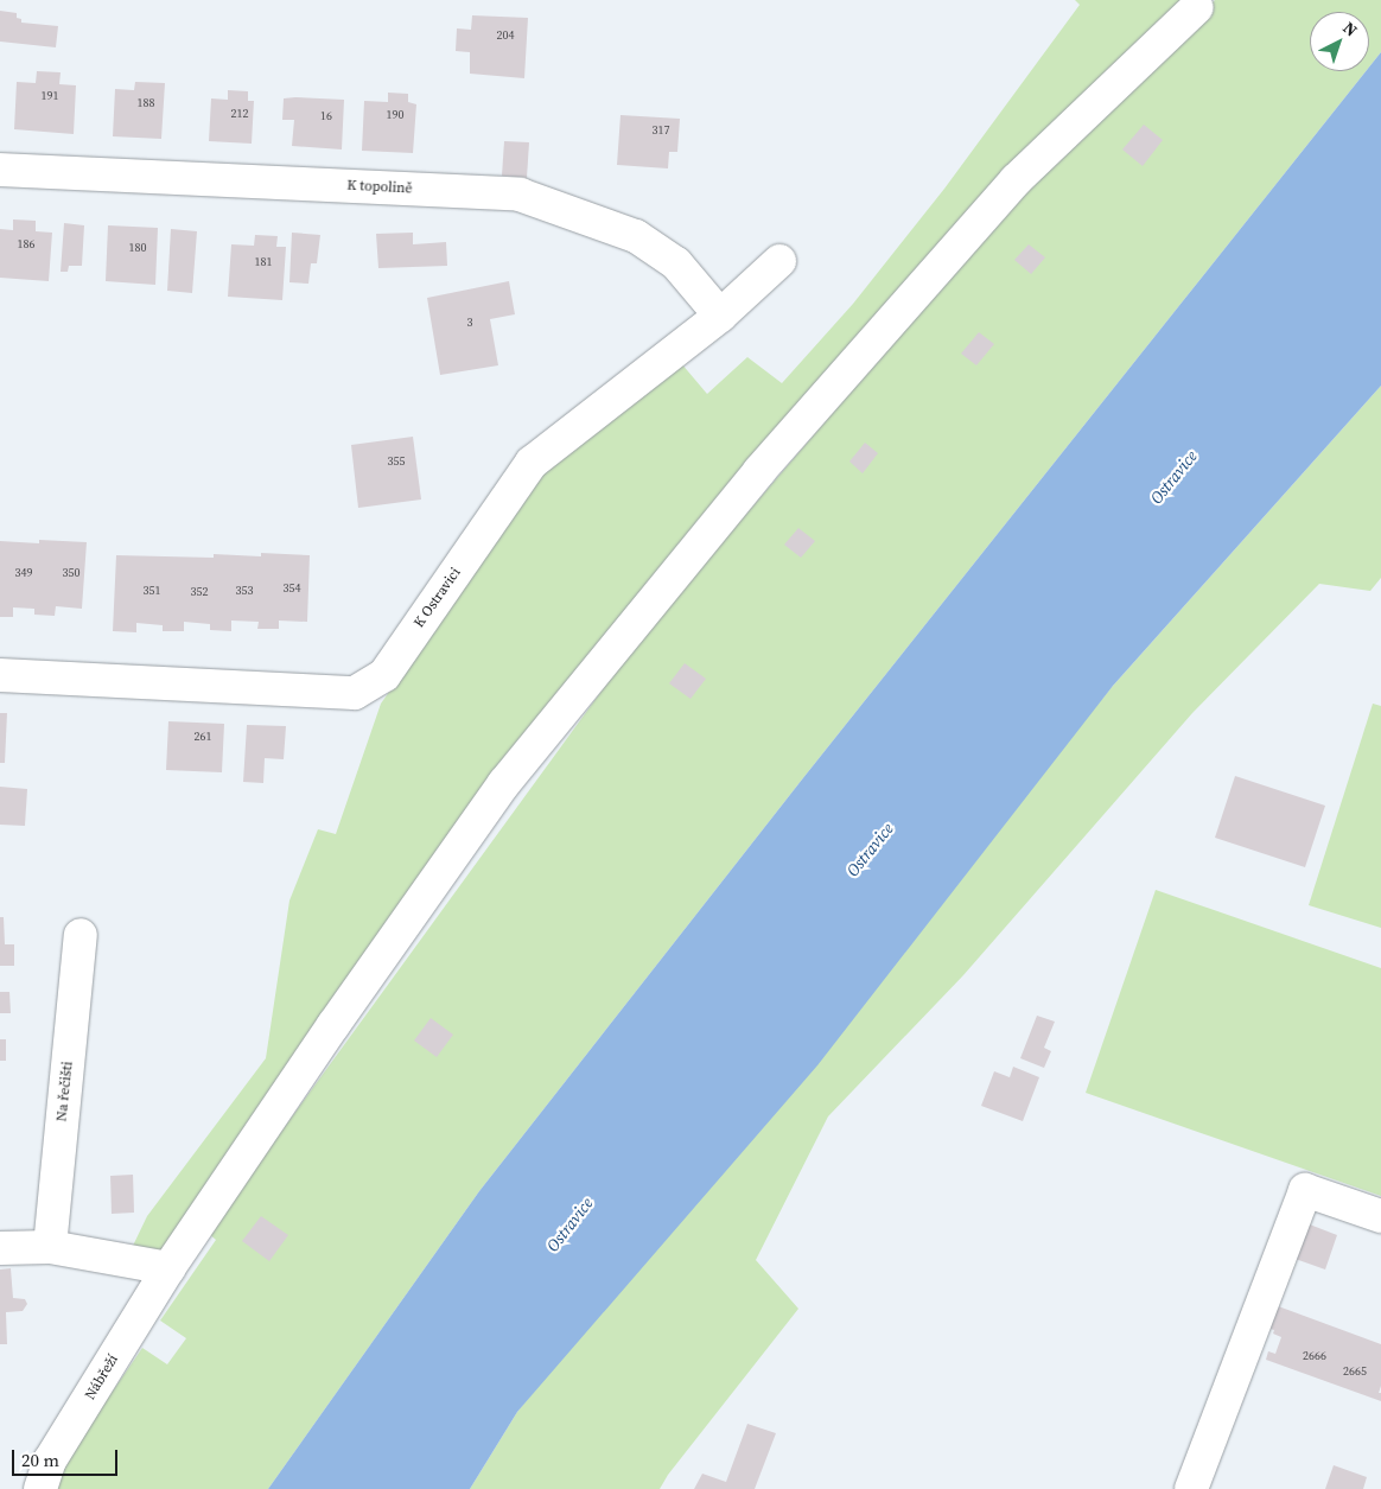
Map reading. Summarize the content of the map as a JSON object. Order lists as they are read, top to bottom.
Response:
{
  "streets": {
    "street": [
      "K topolině",
      "K Ostravici",
      "Na řečišti",
      "Nábřeží"
    ]
  },
  "crossings": [
    ["K topolině", "K Ostravici"]
  ],
  "water": ["Ostravice"],
  "house_numbers": [
    "204",
    "191",
    "188",
    "212",
    "190",
    "16",
    "317",
    "186",
    "180",
    "181",
    "3",
    "355",
    "349",
    "350",
    "354",
    "351",
    "353",
    "352",
    "261",
    "2666",
    "2665"
  ],
  "scale_bar": "20 m",
  "north": "top right"
}
